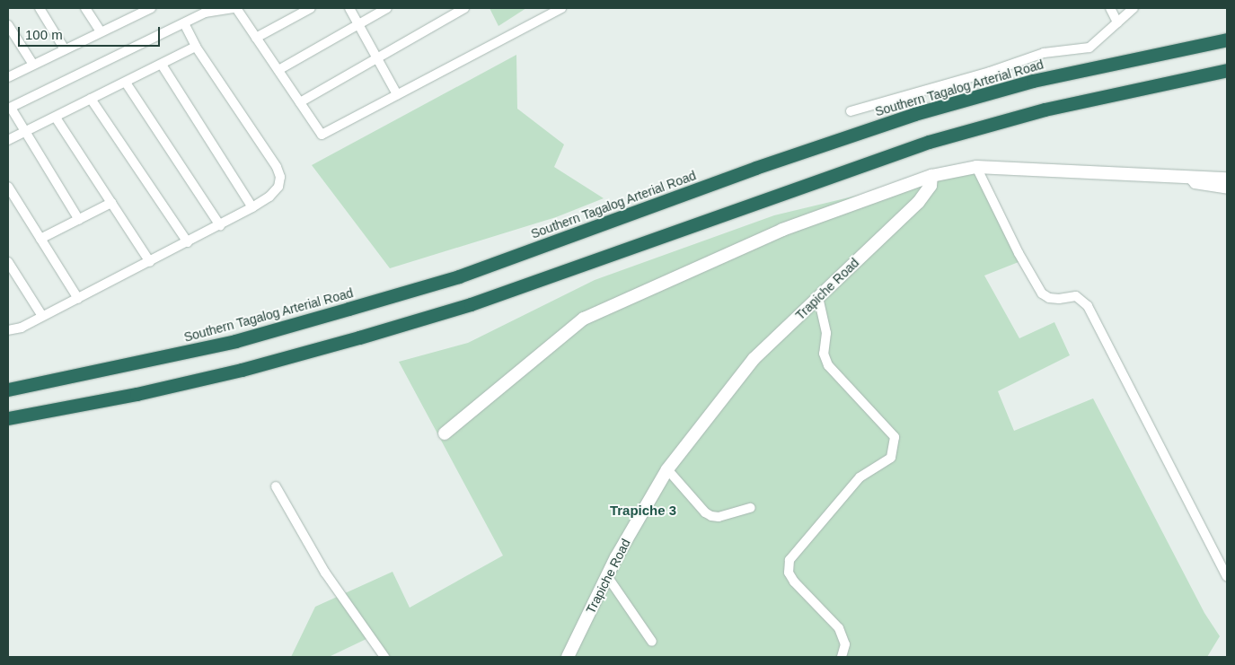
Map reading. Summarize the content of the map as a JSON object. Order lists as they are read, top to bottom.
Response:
{
  "streets": {
    "highway": ["Southern Tagalog Arterial Road"],
    "street": ["Trapiche Road"]
  },
  "districts": ["Trapiche 3"],
  "scale_bar": "100 m"
}
